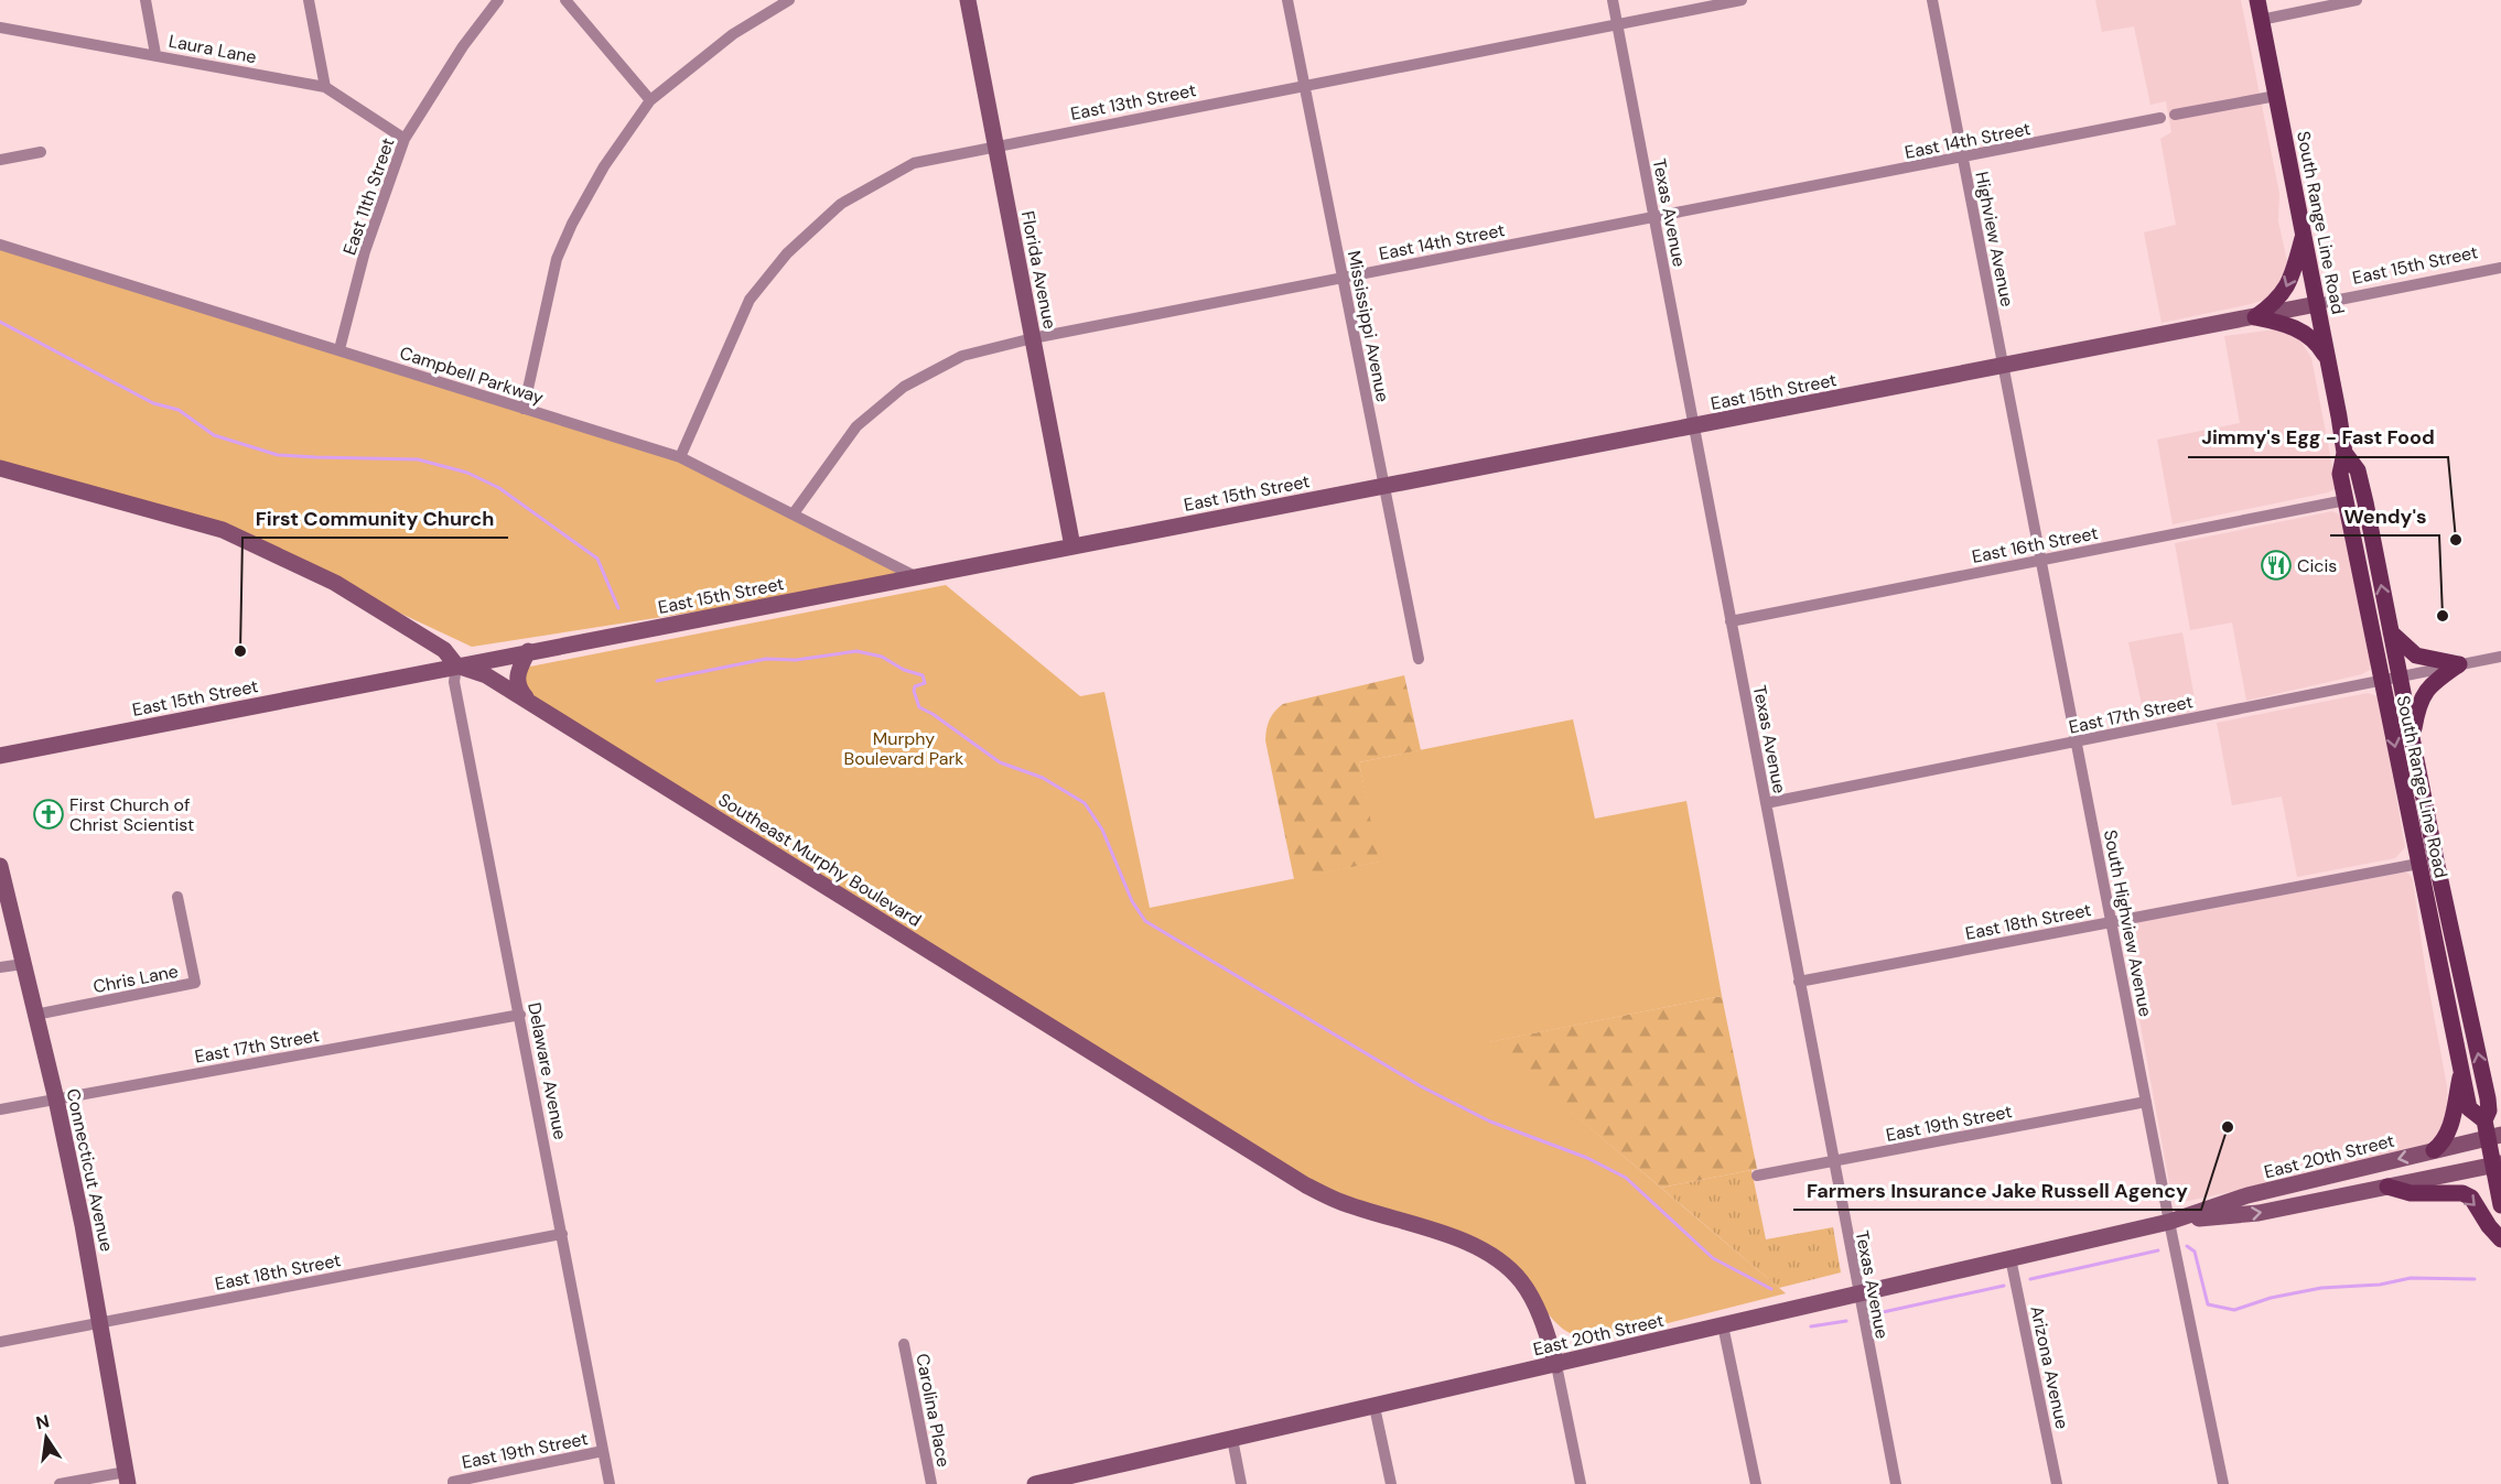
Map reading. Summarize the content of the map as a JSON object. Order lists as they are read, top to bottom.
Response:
{
  "streets": {
    "main road": [
      "South Range Line Road",
      "East 15th Street",
      "Florida Avenue",
      "Southeast Murphy Boulevard",
      "East 20th Street",
      "Connecticut Avenue"
    ],
    "street": [
      "Laura Lane",
      "East 13th Street",
      "East 14th Street",
      "East 11th Street",
      "Texas Avenue",
      "Highview Avenue",
      "Mississippi Avenue",
      "Campbell Parkway",
      "East 16th Street",
      "East 17th Street",
      "East 18th Street",
      "South Highview Avenue",
      "Chris Lane",
      "Delaware Avenue",
      "East 19th Street",
      "Arizona Avenue",
      "Carolina Place"
    ]
  },
  "crossings": [
    ["Laura Lane", "East 11th Street"],
    ["East 13th Street", "Texas Avenue"],
    ["East 13th Street", "Florida Avenue"],
    ["East 13th Street", "Mississippi Avenue"],
    ["East 13th Street", "Campbell Parkway"],
    ["East 14th Street", "Texas Avenue"],
    ["East 14th Street", "Highview Avenue"],
    ["East 14th Street", "Florida Avenue"],
    ["East 14th Street", "Mississippi Avenue"],
    ["East 14th Street", "Campbell Parkway"],
    ["East 11th Street", "Campbell Parkway"],
    ["Texas Avenue", "East 15th Street"],
    ["Texas Avenue", "East 16th Street"],
    ["Texas Avenue", "East 17th Street"],
    ["Texas Avenue", "East 18th Street"],
    ["Texas Avenue", "East 19th Street"],
    ["Texas Avenue", "East 20th Street"],
    ["South Range Line Road", "East 15th Street"],
    ["South Range Line Road", "East 16th Street"],
    ["South Range Line Road", "East 17th Street"],
    ["South Range Line Road", "East 18th Street"],
    ["South Range Line Road", "East 20th Street"],
    ["Highview Avenue", "East 15th Street"],
    ["Highview Avenue", "South Highview Avenue"],
    ["East 15th Street", "Florida Avenue"],
    ["East 15th Street", "Mississippi Avenue"],
    ["East 15th Street", "Campbell Parkway"],
    ["East 15th Street", "Southeast Murphy Boulevard"],
    ["East 15th Street", "South Highview Avenue"],
    ["East 15th Street", "Delaware Avenue"],
    ["East 16th Street", "South Highview Avenue"],
    ["East 17th Street", "South Highview Avenue"],
    ["East 17th Street", "Delaware Avenue"],
    ["East 17th Street", "Connecticut Avenue"],
    ["Southeast Murphy Boulevard", "Delaware Avenue"],
    ["Southeast Murphy Boulevard", "East 20th Street"],
    ["East 18th Street", "South Highview Avenue"],
    ["East 18th Street", "Delaware Avenue"],
    ["East 18th Street", "Connecticut Avenue"],
    ["South Highview Avenue", "East 19th Street"],
    ["South Highview Avenue", "East 20th Street"],
    ["Chris Lane", "Connecticut Avenue"],
    ["Delaware Avenue", "East 19th Street"],
    ["East 20th Street", "Arizona Avenue"]
  ],
  "parks": ["Murphy Boulevard Park"],
  "places": {
    "other": [
      "Jimmy's Egg - Fast Food",
      "Wendy's",
      "First Community Church",
      "Farmers Insurance Jake Russell Agency"
    ],
    "restaurant": ["Cicis"],
    "church": ["First Church of Christ Scientist"]
  },
  "north": "top"
}
